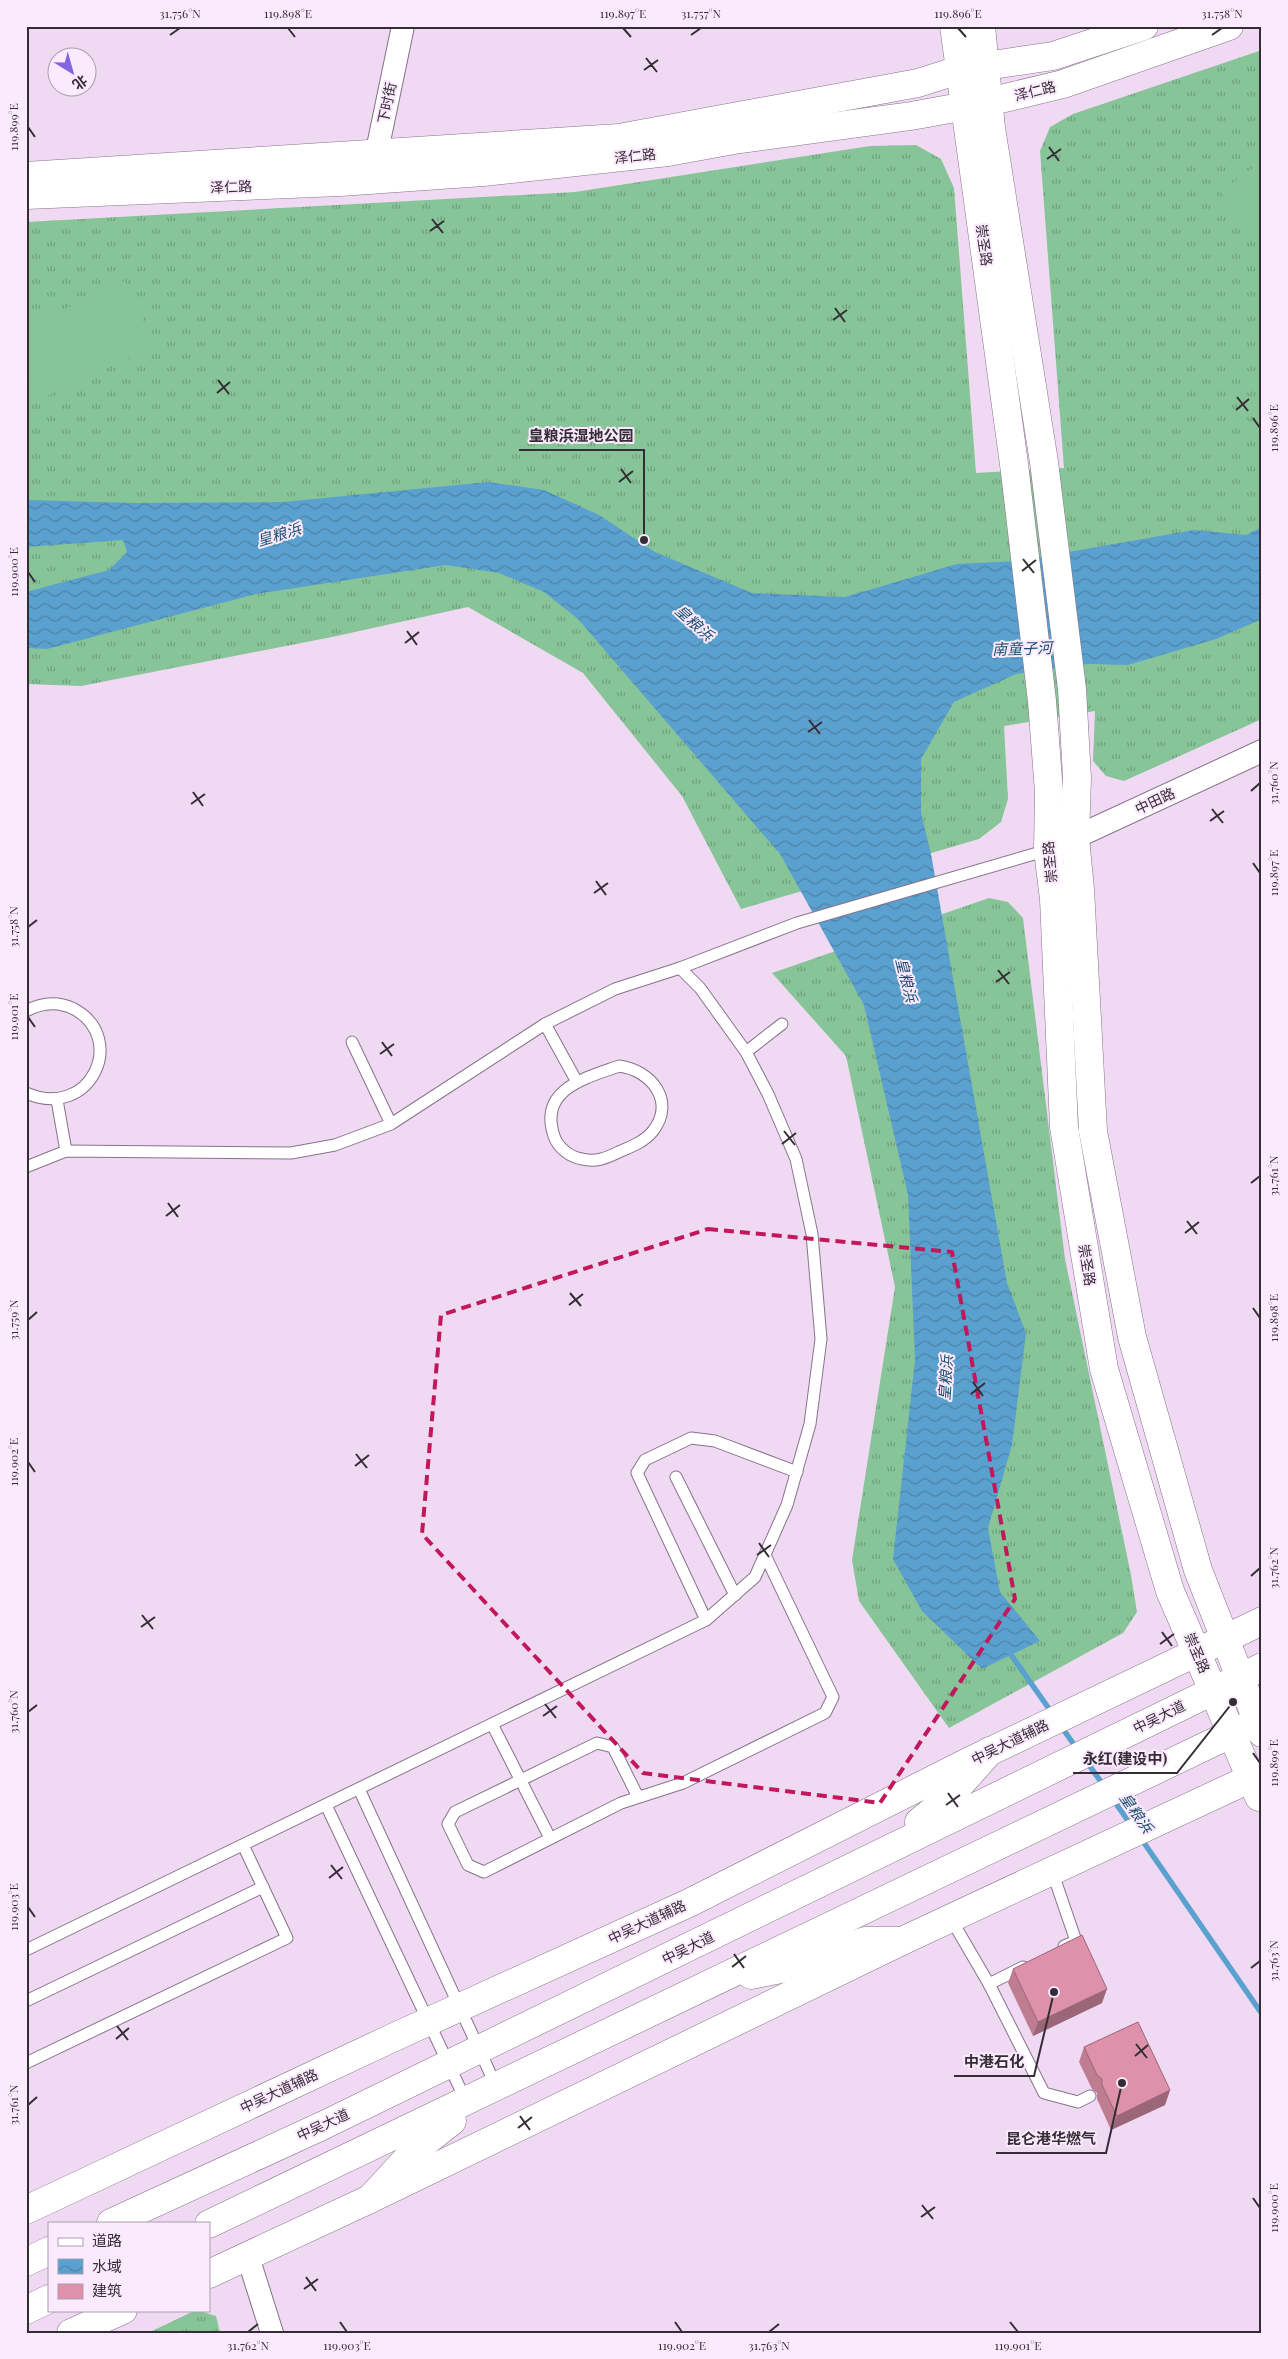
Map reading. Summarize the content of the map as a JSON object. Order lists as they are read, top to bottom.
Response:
{
  "streets": {
    "main road": [
      "泽仁路",
      "崇圣路",
      "中吴大道",
      "中吴大道辅路"
    ],
    "street": ["下时街", "中田路"]
  },
  "crossings": [
    ["泽仁路", "下时街"],
    ["泽仁路", "崇圣路"],
    ["崇圣路", "中田路"],
    ["崇圣路", "中吴大道"],
    ["崇圣路", "中吴大道辅路"]
  ],
  "water": ["皇粮浜", "南童子河"],
  "places": [
    "皇粮浜湿地公园",
    "永红(建设中)",
    "中港石化",
    "昆仑港华燃气"
  ],
  "legend": ["道路", "水域", "建筑"],
  "north": "bottom right",
  "coordinates": [
    "31.756°N",
    "119.898°E",
    "119.897°E",
    "31.757°N",
    "119.896°E",
    "31.758°N",
    "119.899°E",
    "119.900°E",
    "31.760°N",
    "119.901°E",
    "31.761°N",
    "31.759°N",
    "119.902°E",
    "31.762°N",
    "119.903°E",
    "31.763°N"
  ]
}
